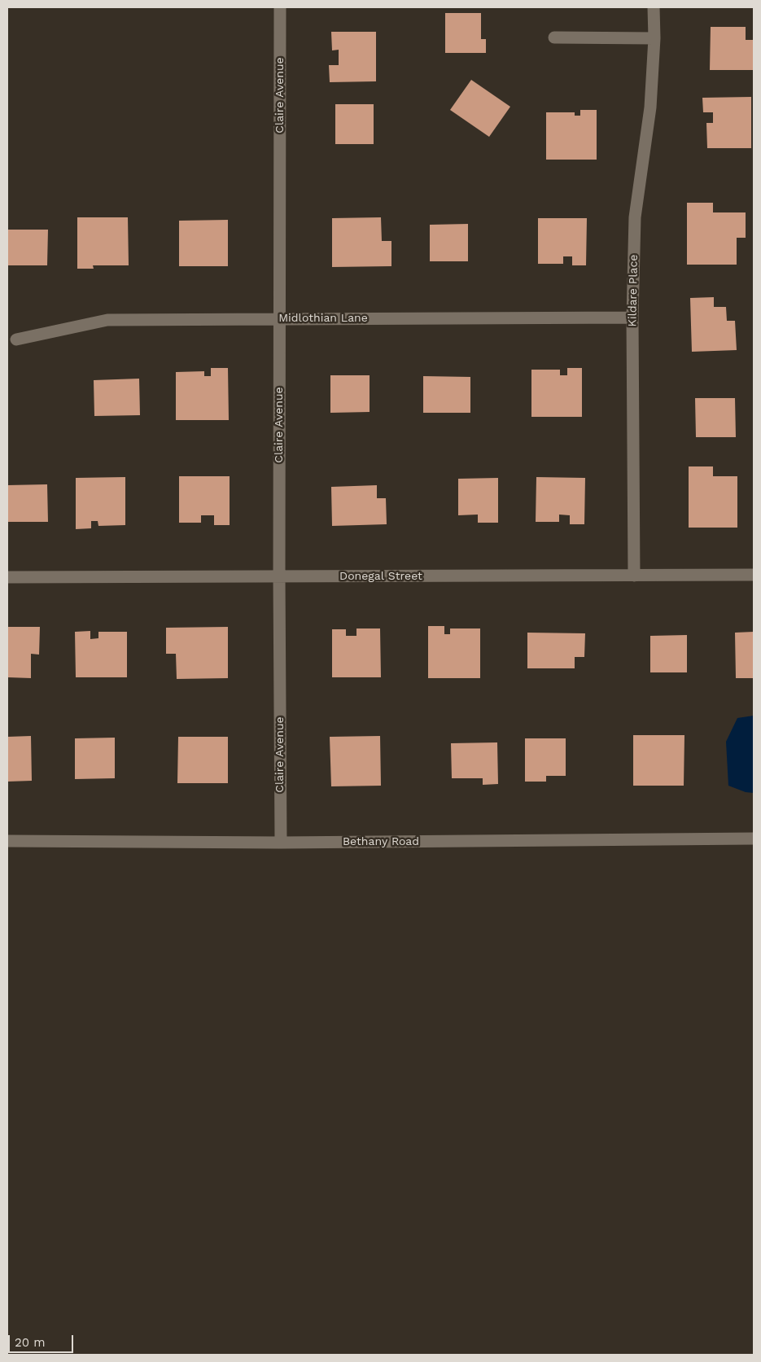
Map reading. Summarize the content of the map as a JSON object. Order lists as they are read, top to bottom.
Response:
{
  "streets": {
    "street": [
      "Claire Avenue",
      "Kildare Place",
      "Midlothian Lane",
      "Donegal Street",
      "Bethany Road"
    ]
  },
  "crossings": [
    ["Claire Avenue", "Midlothian Lane"],
    ["Claire Avenue", "Donegal Street"],
    ["Claire Avenue", "Bethany Road"],
    ["Kildare Place", "Midlothian Lane"],
    ["Kildare Place", "Donegal Street"]
  ],
  "scale_bar": "20 m"
}
